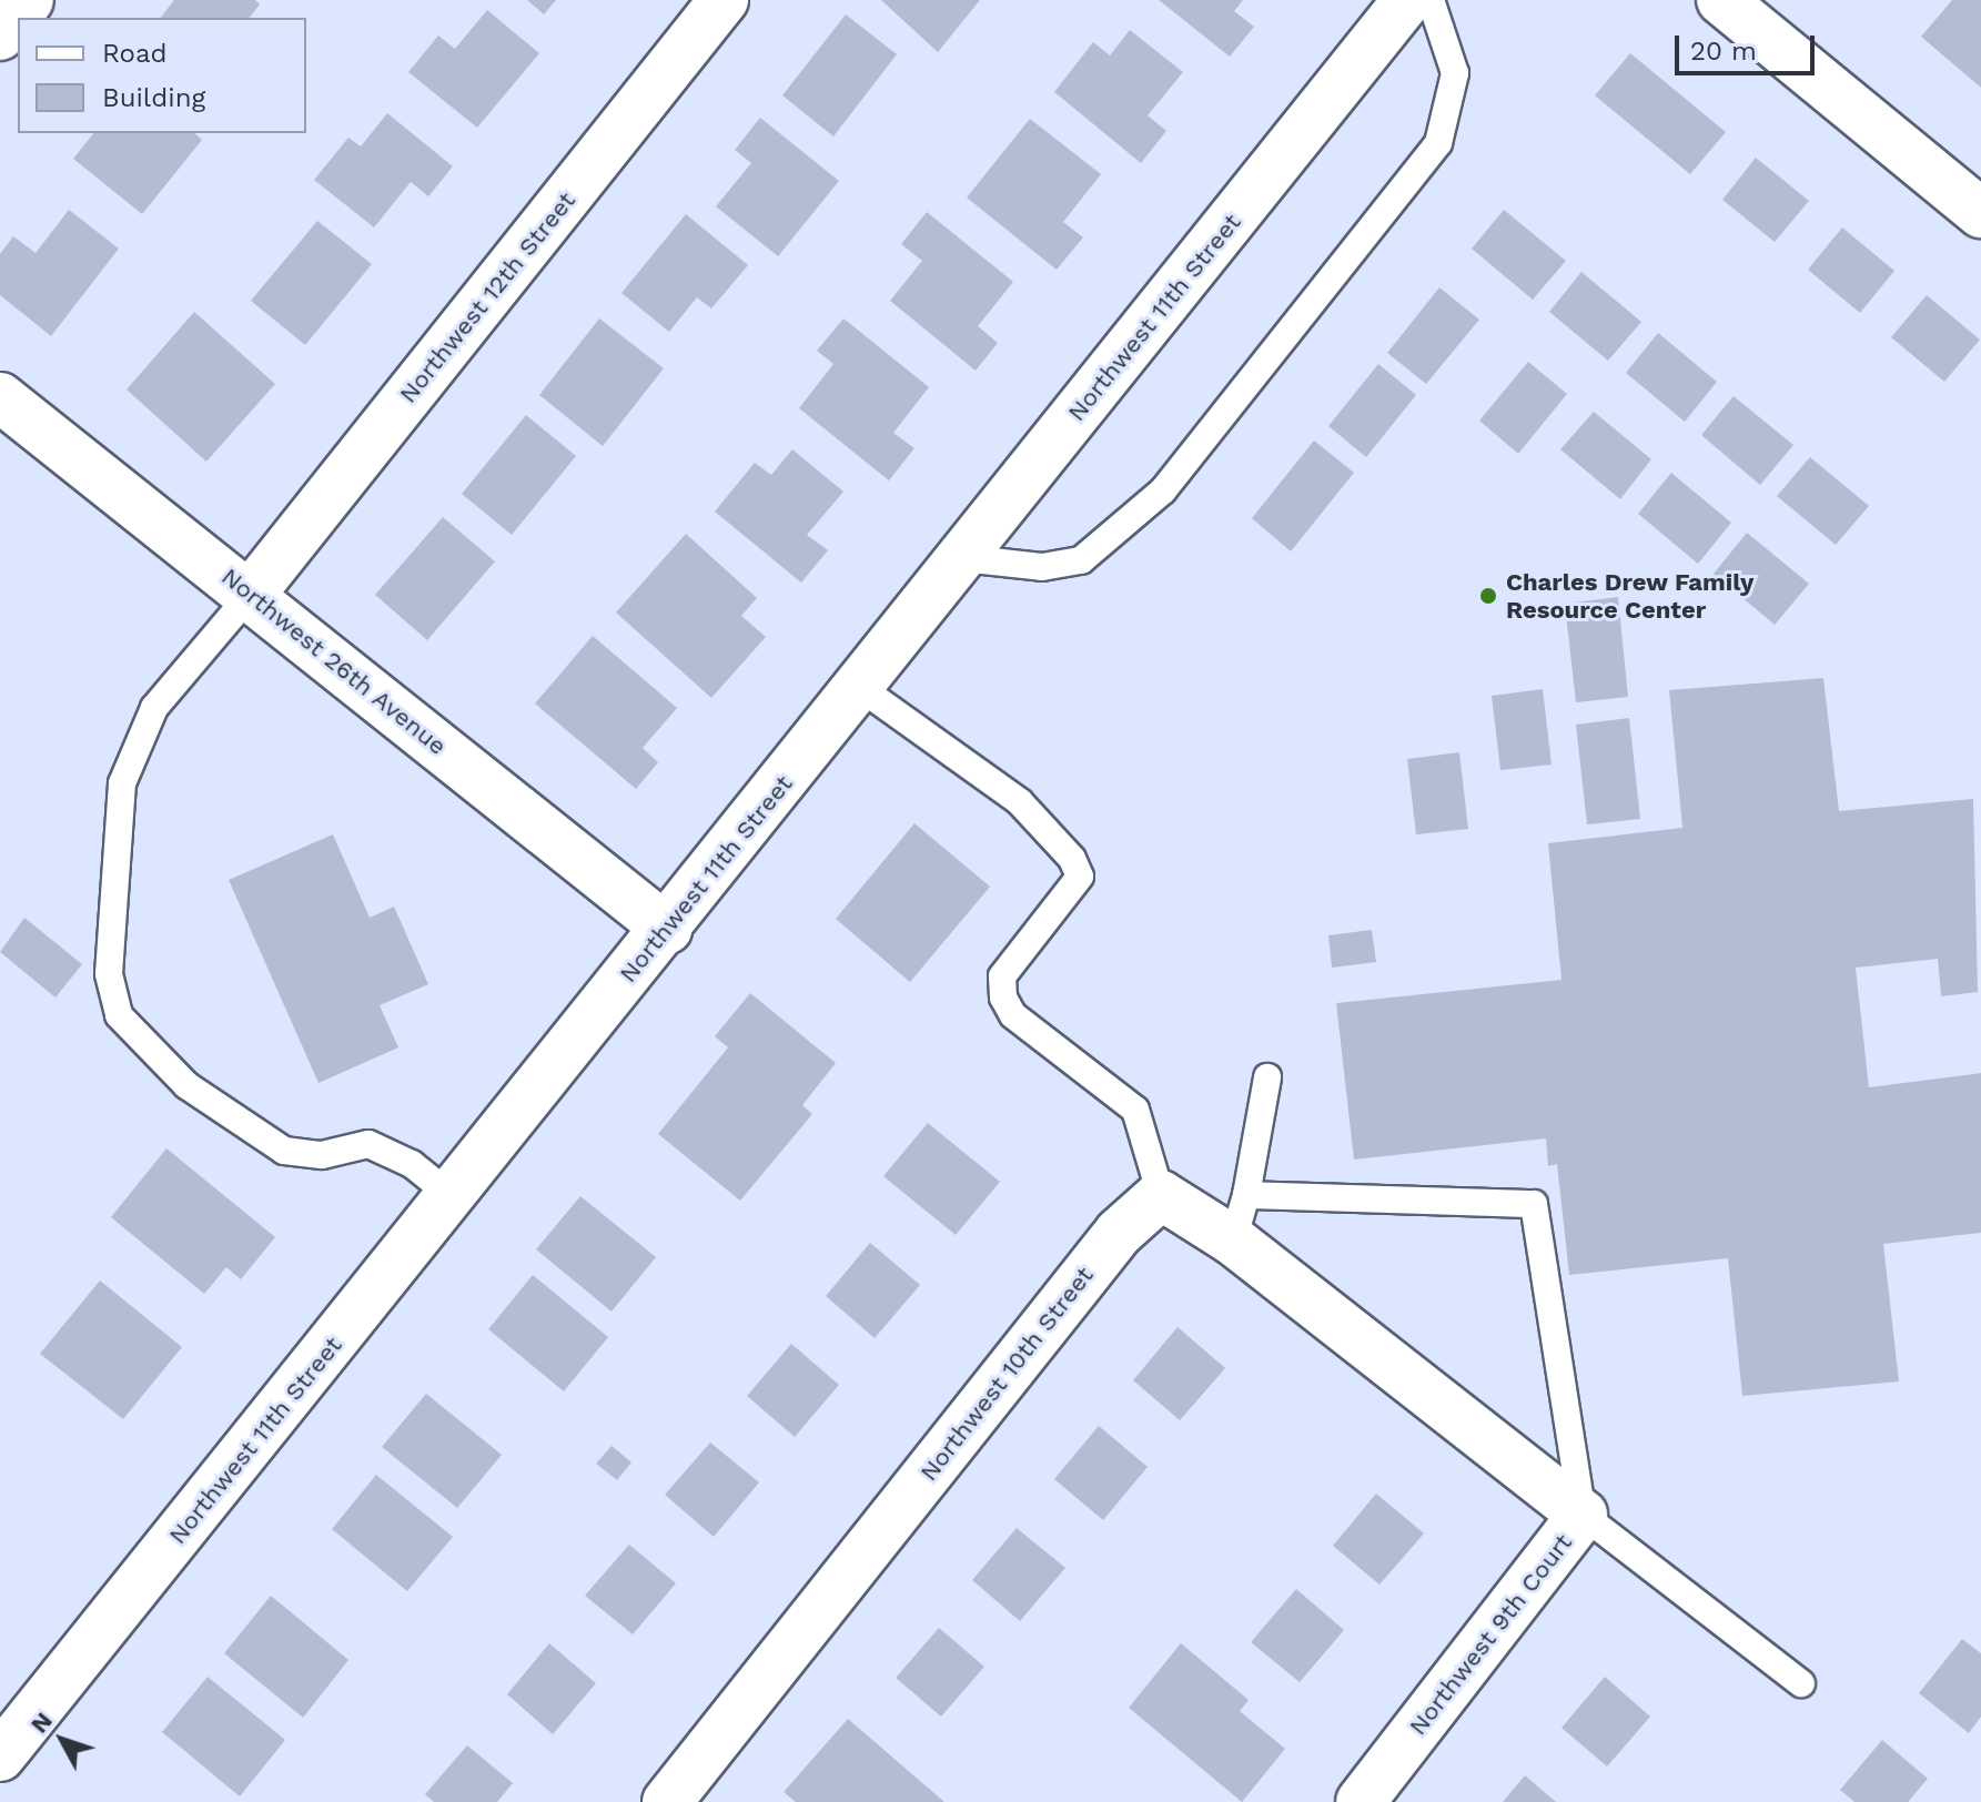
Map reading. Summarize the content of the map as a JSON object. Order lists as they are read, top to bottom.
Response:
{
  "streets": {
    "street": [
      "Northwest 12th Street",
      "Northwest 11th Street",
      "Northwest 26th Avenue",
      "Northwest 10th Street",
      "Northwest 9th Court"
    ]
  },
  "crossings": [
    ["Northwest 12th Street", "Northwest 26th Avenue"],
    ["Northwest 11th Street", "Northwest 26th Avenue"]
  ],
  "places": ["Charles Drew Family Resource Center"],
  "legend": ["Road", "Building"],
  "scale_bar": "20 m",
  "north": "top left"
}
